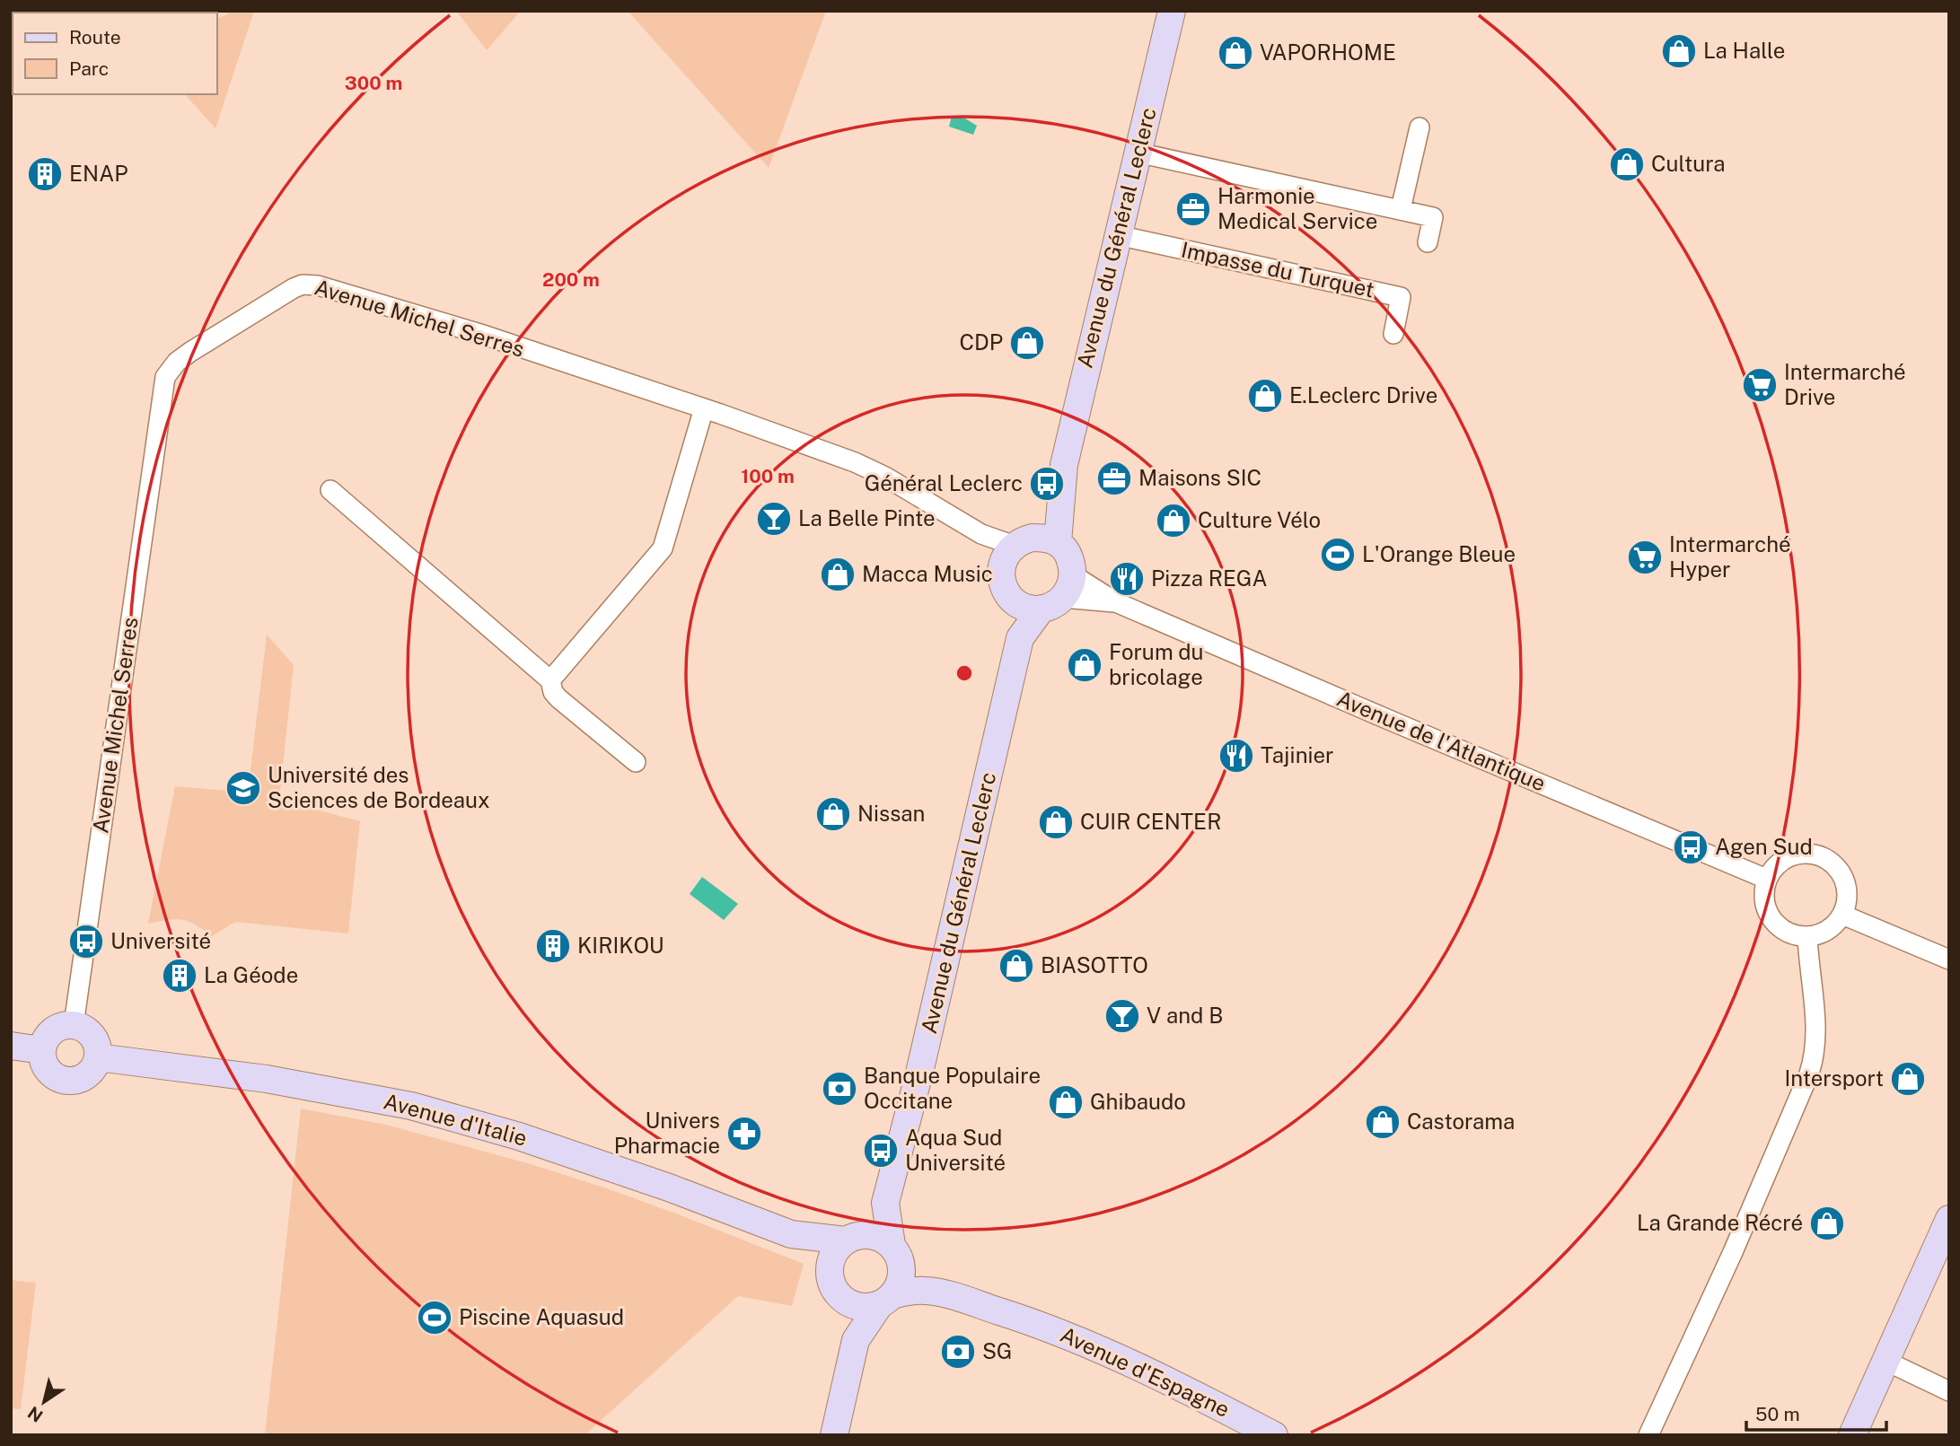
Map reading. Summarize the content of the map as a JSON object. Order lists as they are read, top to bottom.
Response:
{
  "streets": {
    "street": [
      "Avenue du Général Leclerc",
      "Impasse du Turquet",
      "Avenue Michel Serres",
      "Avenue de l'Atlantique",
      "Avenue d'Italie",
      "Avenue d'Espagne"
    ]
  },
  "crossings": [
    ["Avenue du Général Leclerc", "Impasse du Turquet"],
    ["Avenue du Général Leclerc", "Avenue Michel Serres"],
    ["Avenue du Général Leclerc", "Avenue de l'Atlantique"],
    ["Avenue du Général Leclerc", "Avenue d'Italie"],
    ["Avenue Michel Serres", "Avenue de l'Atlantique"],
    ["Avenue Michel Serres", "Avenue d'Italie"]
  ],
  "places": {
    "shop": [
      "La Halle",
      "VAPORHOME",
      "Cultura",
      "CDP",
      "E.Leclerc Drive",
      "Culture Vélo",
      "Macca Music",
      "Forum du bricolage",
      "Nissan",
      "CUIR CENTER",
      "BIASOTTO",
      "Intersport",
      "Ghibaudo",
      "Castorama",
      "La Grande Récré"
    ],
    "building": ["ENAP", "KIRIKOU", "La Géode"],
    "office": ["Harmonie Medical Service", "Maisons SIC"],
    "supermarket": ["Intermarché Drive", "Intermarché Hyper"],
    "bus stop": [
      "Général Leclerc",
      "Agen Sud",
      "Université",
      "Aqua Sud Université"
    ],
    "bar": ["La Belle Pinte", "V and B"],
    "sports": ["L'Orange Bleue", "Piscine Aquasud"],
    "restaurant": ["Pizza REGA", "Tajinier"],
    "school or university": ["Université des Sciences de Bordeaux"],
    "bank": ["Banque Populaire Occitane", "SG"],
    "pharmacy": ["Univers Pharmacie"]
  },
  "legend": ["Route", "Parc"],
  "scale_bar": "50 m",
  "north": "bottom left",
  "rings": ["300 m", "200 m", "100 m"]
}
